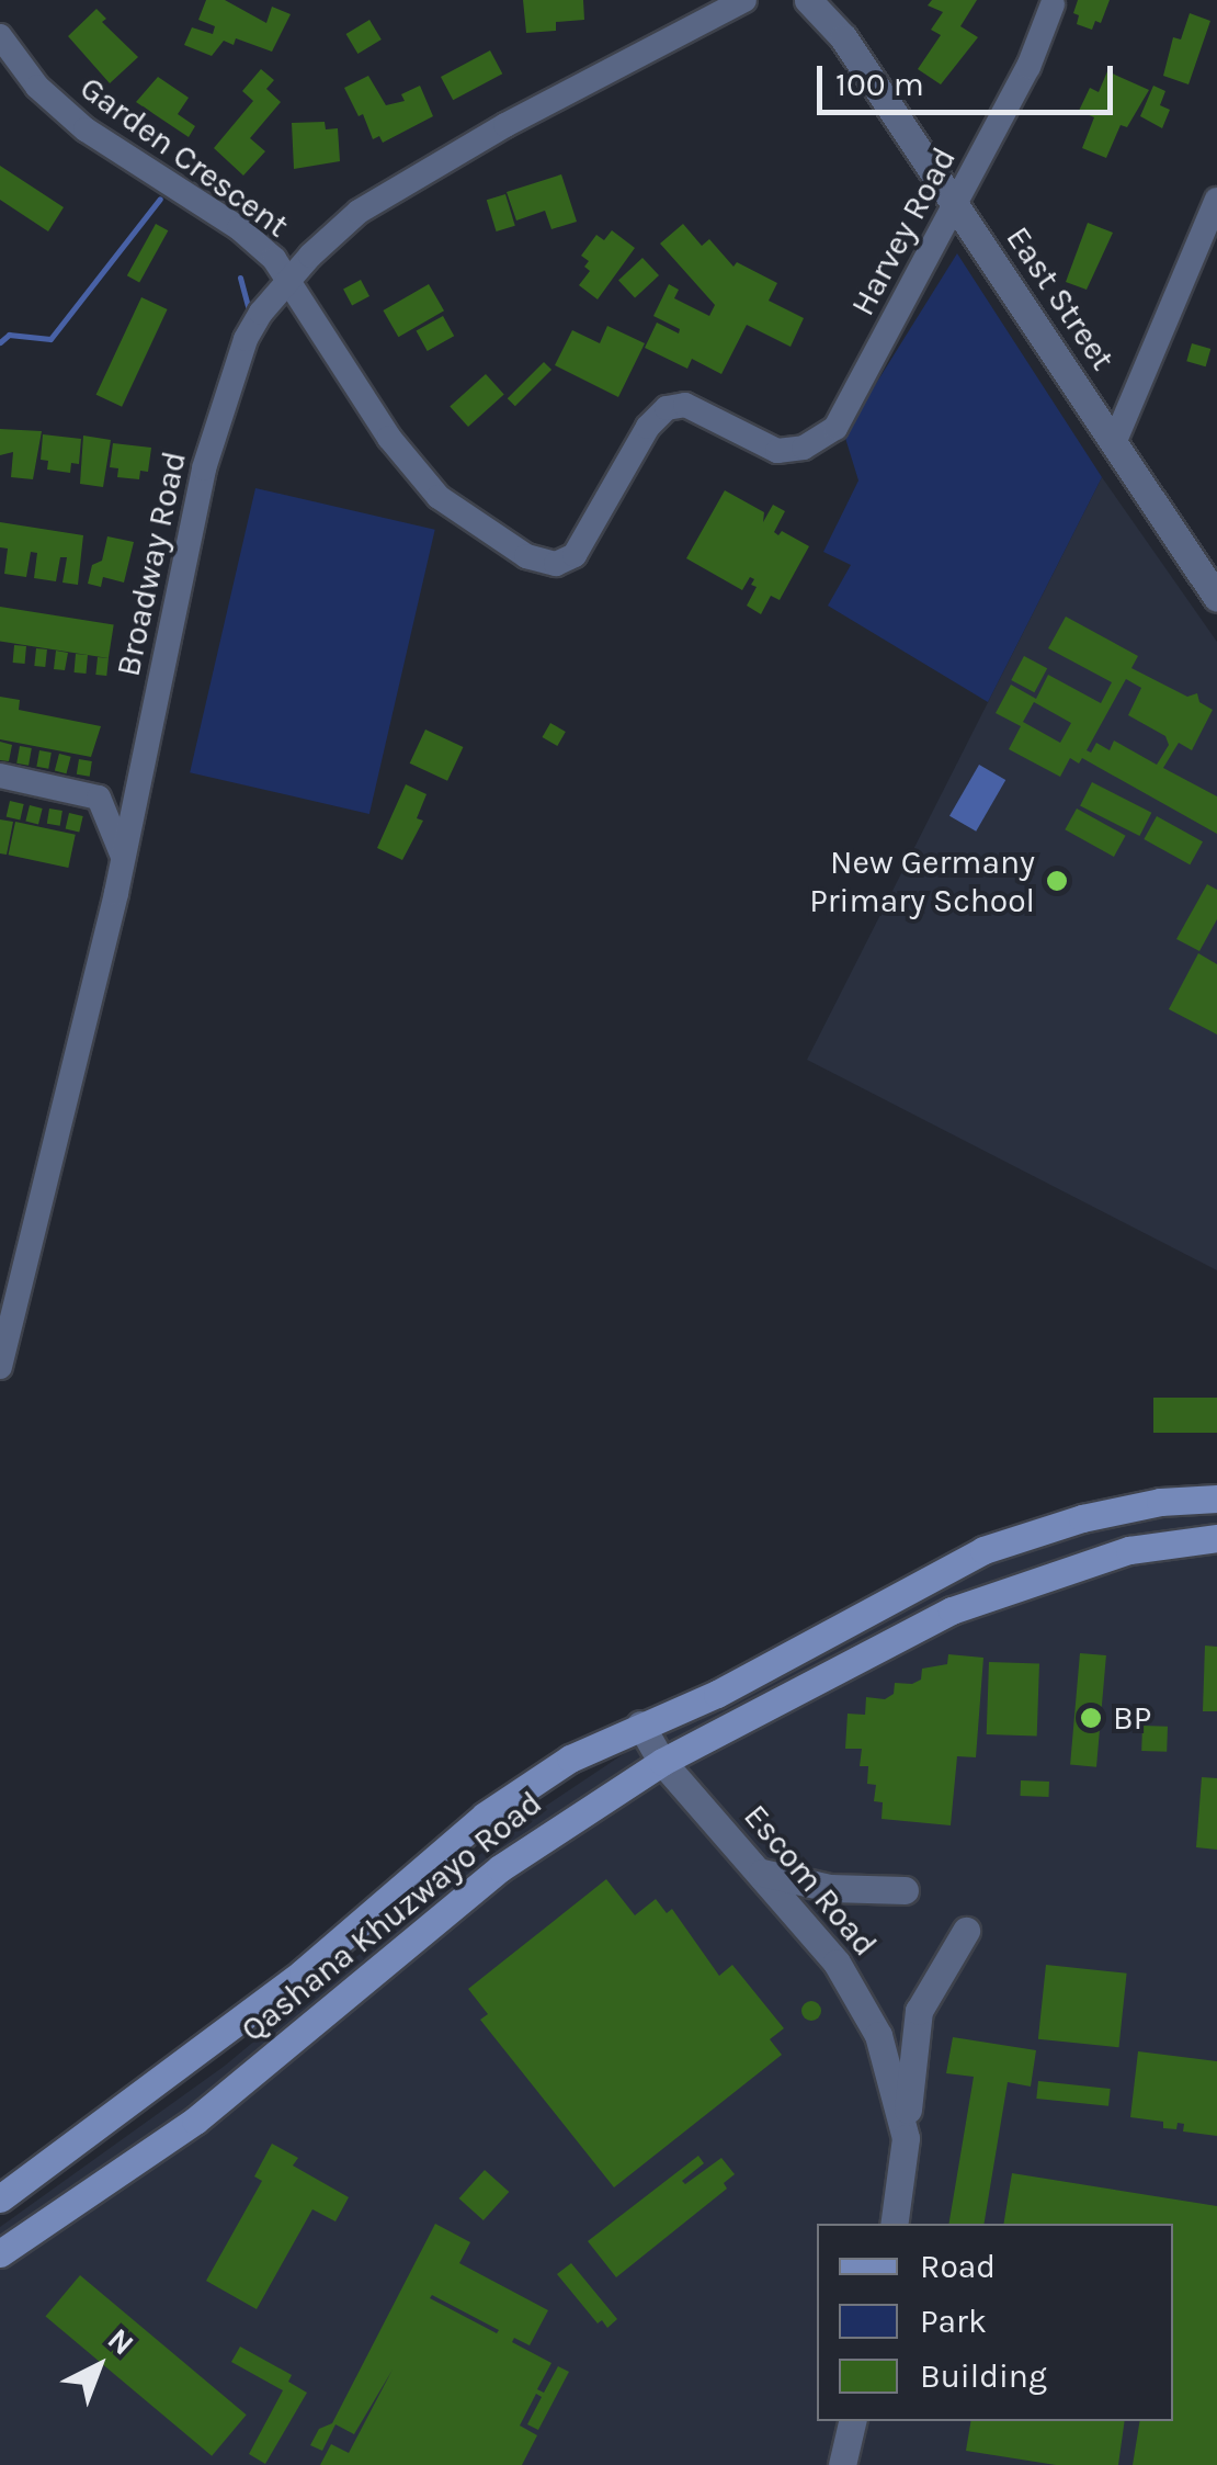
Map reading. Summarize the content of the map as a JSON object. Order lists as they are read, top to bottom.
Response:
{
  "streets": {
    "main road": ["Qashana Khuzwayo Road"],
    "street": [
      "Garden Crescent",
      "Harvey Road",
      "East Street",
      "Broadway Road",
      "Escom Road"
    ]
  },
  "crossings": [
    ["Garden Crescent", "Harvey Road"],
    ["Garden Crescent", "Broadway Road"],
    ["Harvey Road", "East Street"],
    ["Escom Road", "Qashana Khuzwayo Road"]
  ],
  "places": ["New Germany Primary School", "BP"],
  "legend": ["Road", "Park", "Building"],
  "scale_bar": "100 m",
  "north": "top right"
}
